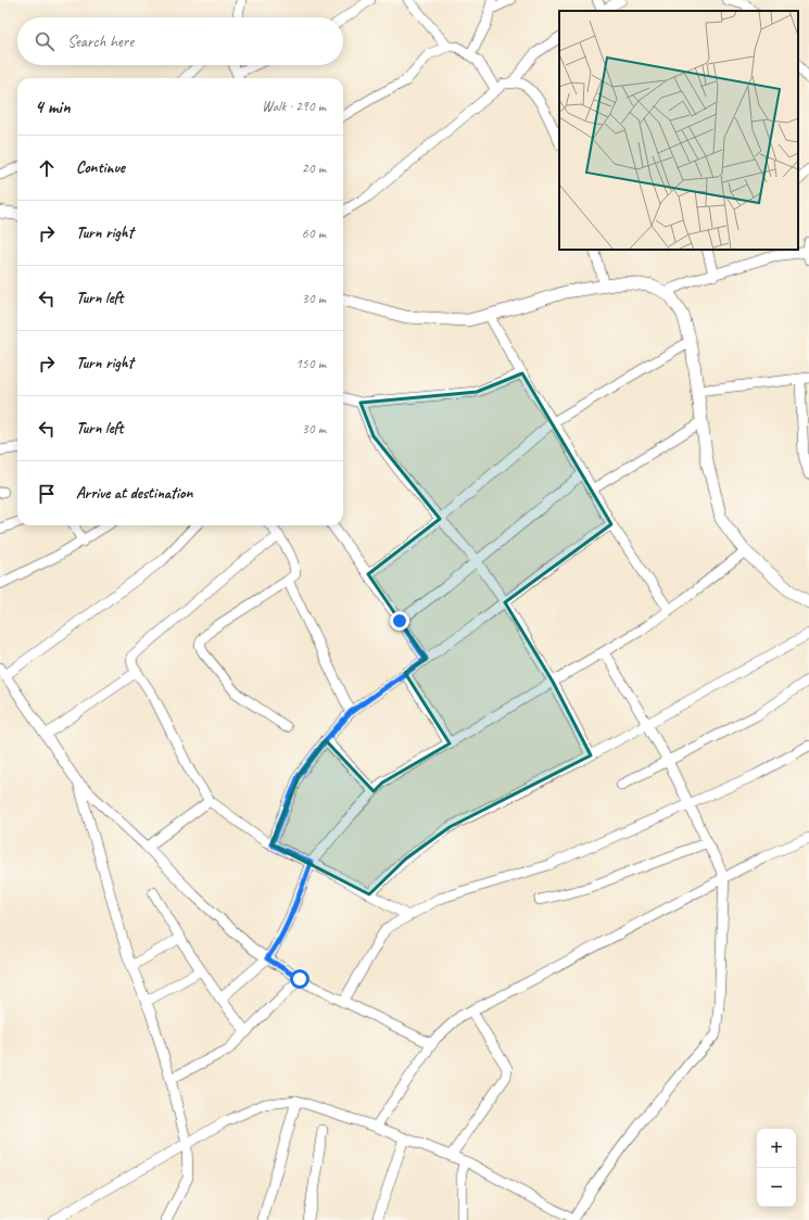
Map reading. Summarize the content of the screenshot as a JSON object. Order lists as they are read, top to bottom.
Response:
{
  "page": {
    "search": "Search here",
    "heading": ["4 min", "Walk · 290 m"],
    "list": [
      ["Continue", "20 m"],
      ["Turn right", "60 m"],
      ["Turn left", "30 m"],
      ["Turn right", "150 m"],
      ["Turn left", "30 m"],
      "Arrive at destination"
    ],
    "map_buttons": ["+", "−"]
  }
}
